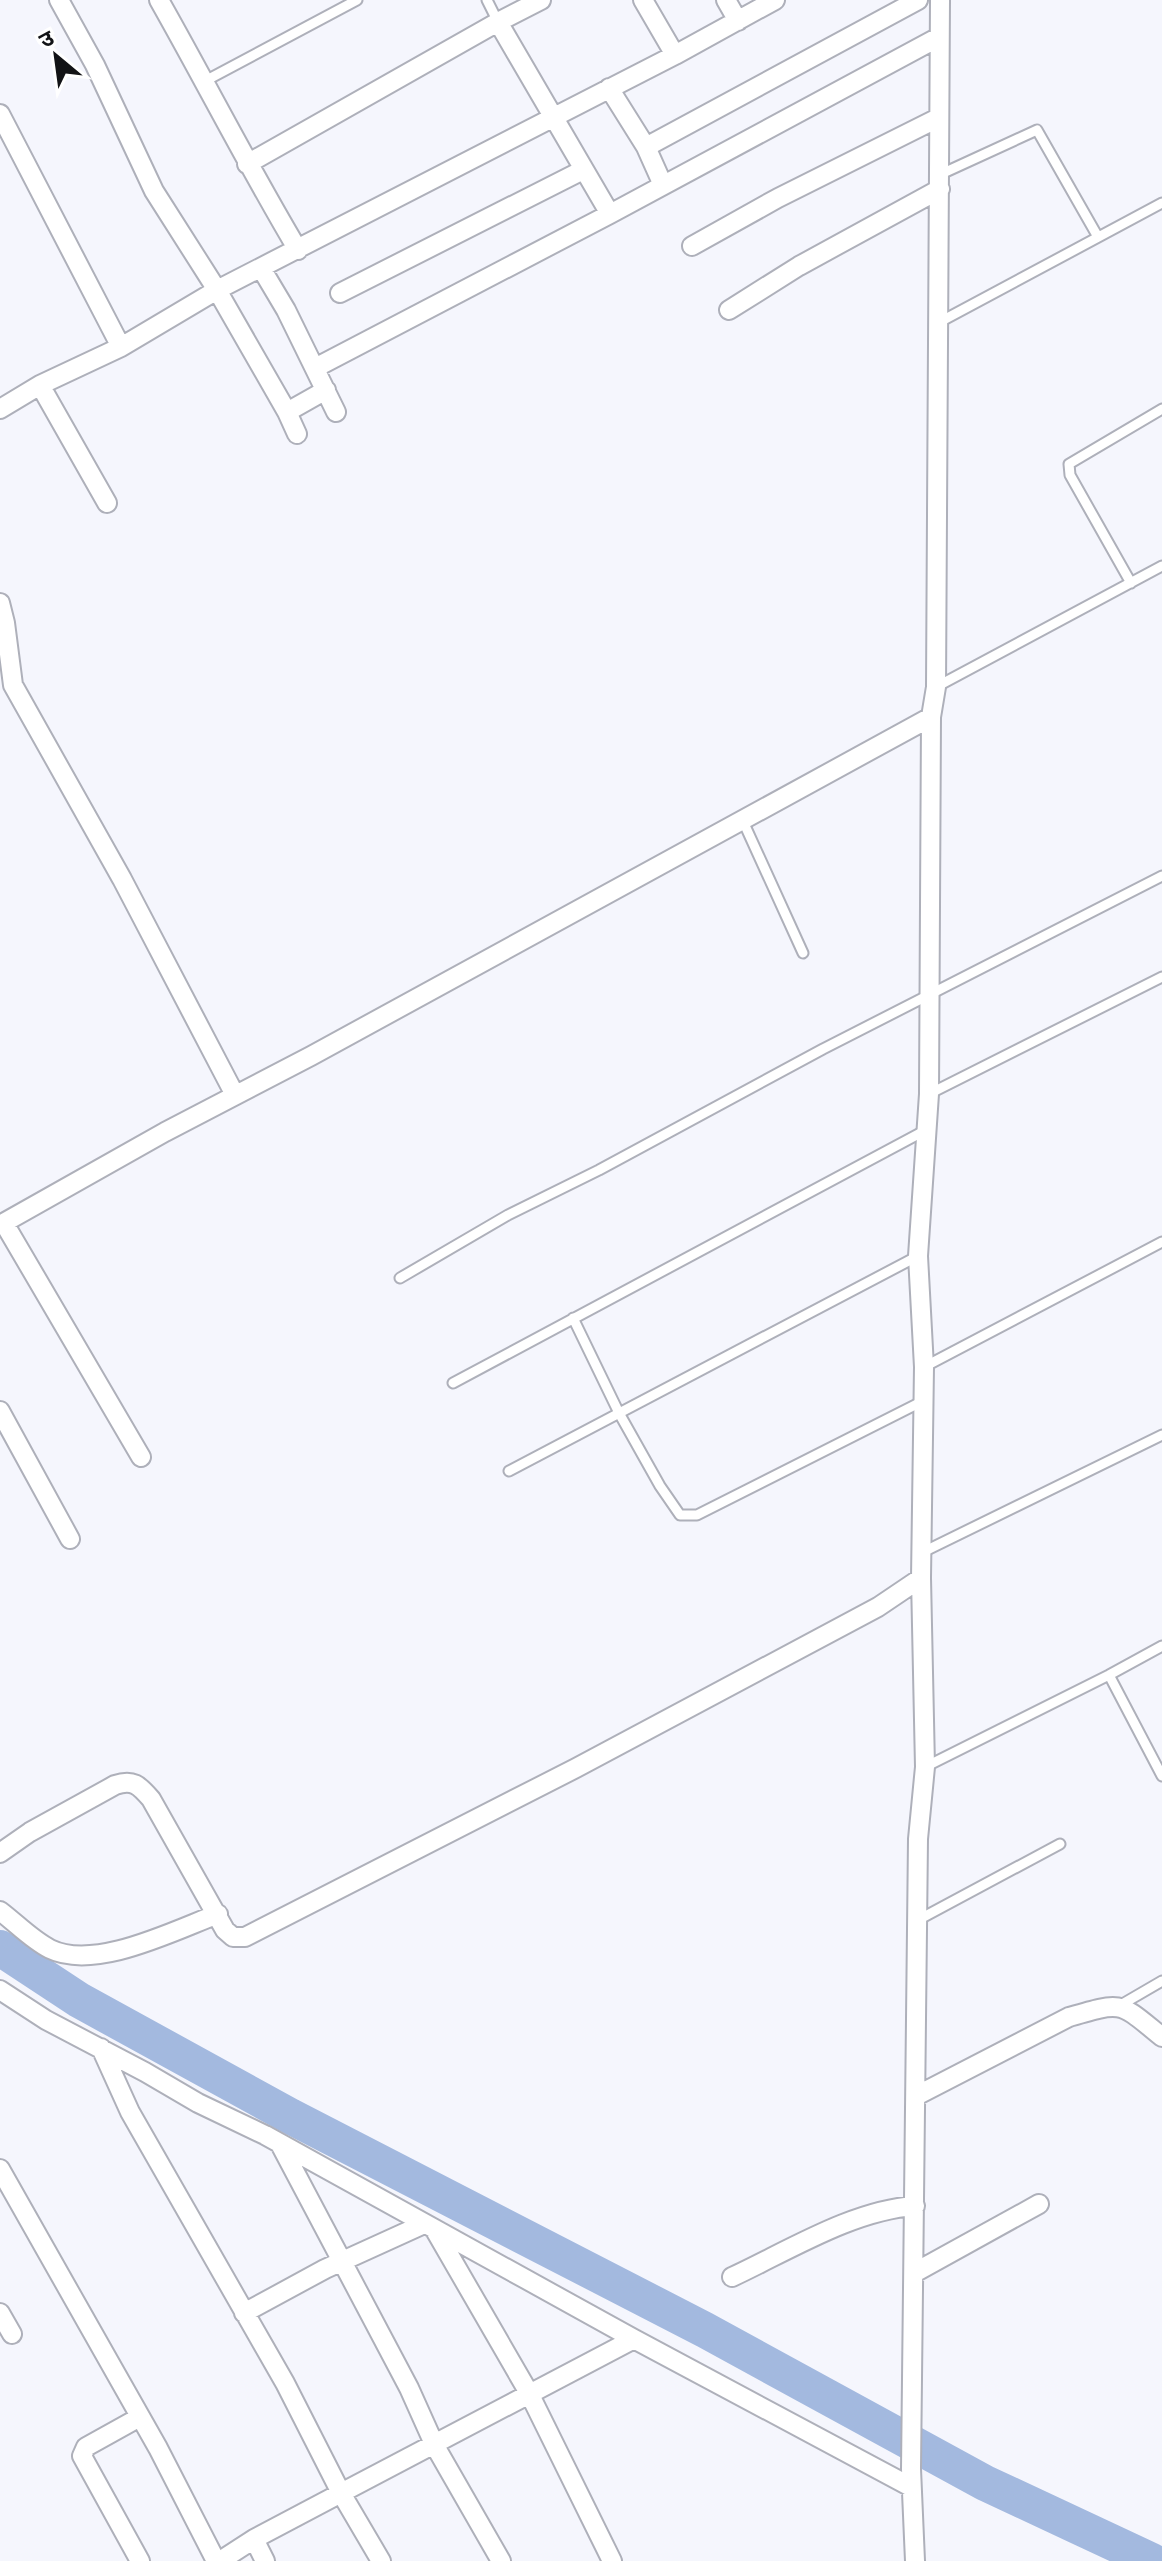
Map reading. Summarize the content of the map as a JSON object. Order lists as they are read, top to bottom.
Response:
{
  "north": "top left"
}
